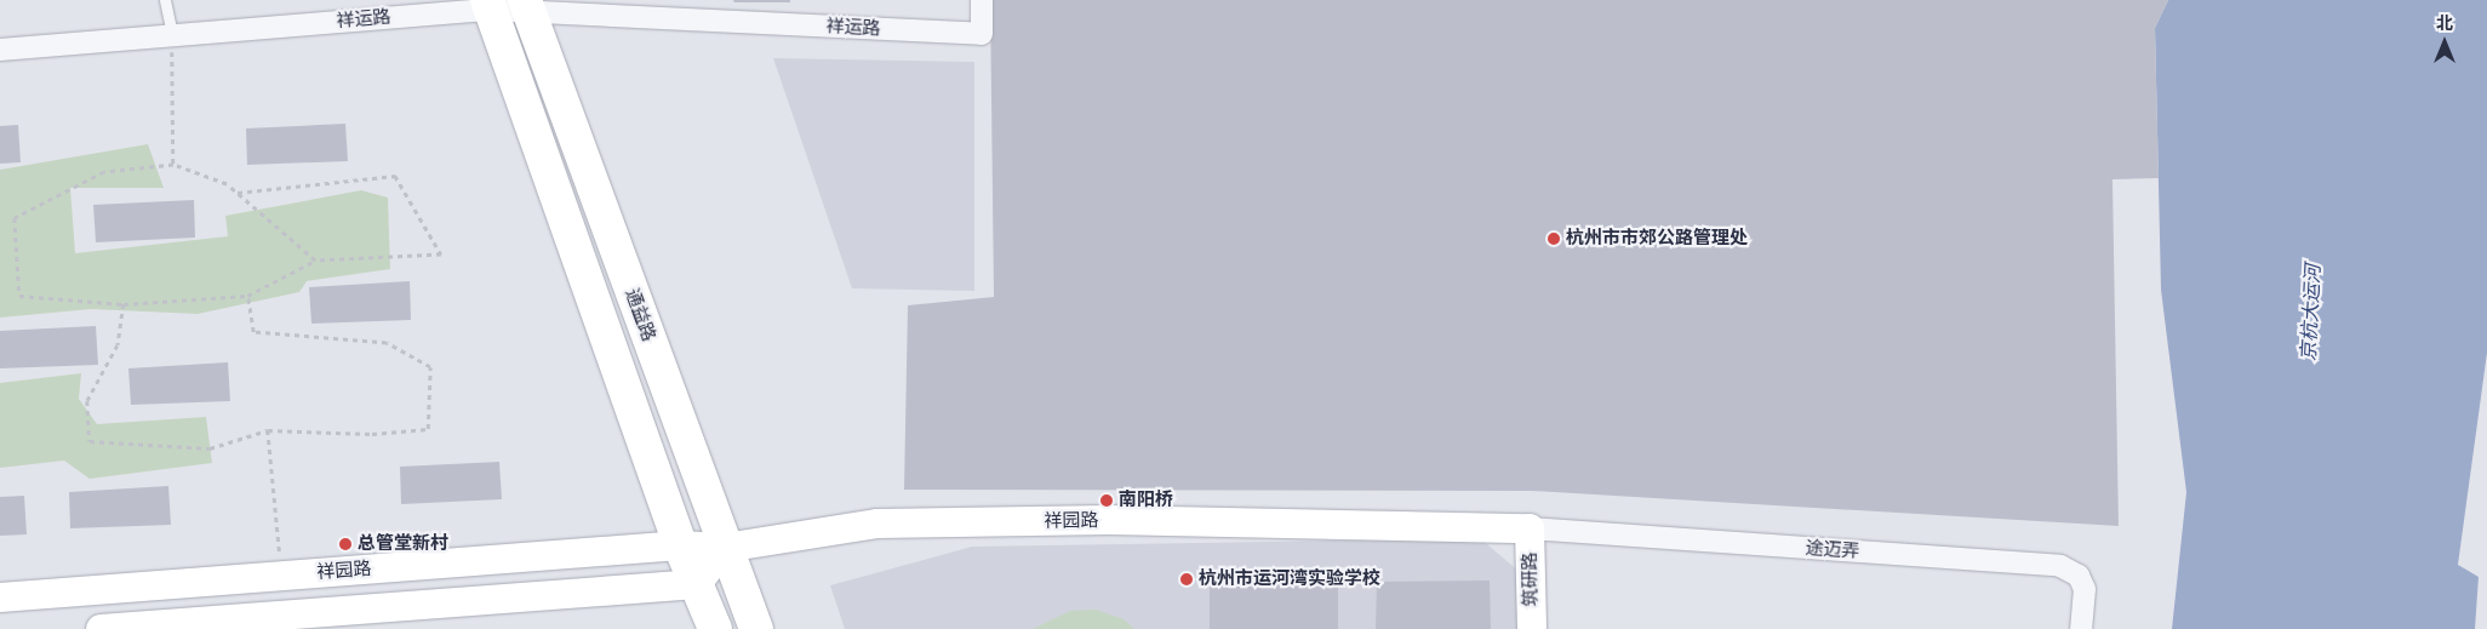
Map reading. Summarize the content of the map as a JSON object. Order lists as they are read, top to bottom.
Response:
{
  "streets": {
    "main road": ["通益路", "祥园路", "筑研路"],
    "street": ["祥运路", "途迈弄"]
  },
  "crossings": [
    ["祥运路", "通益路"],
    ["通益路", "祥园路"],
    ["祥园路", "途迈弄"],
    ["祥园路", "筑研路"],
    ["途迈弄", "筑研路"]
  ],
  "water": ["京杭大运河"],
  "places": [
    "杭州市市郊公路管理处",
    "南阳桥",
    "总管堂新村",
    "杭州市运河湾实验学校"
  ],
  "north": "top"
}
